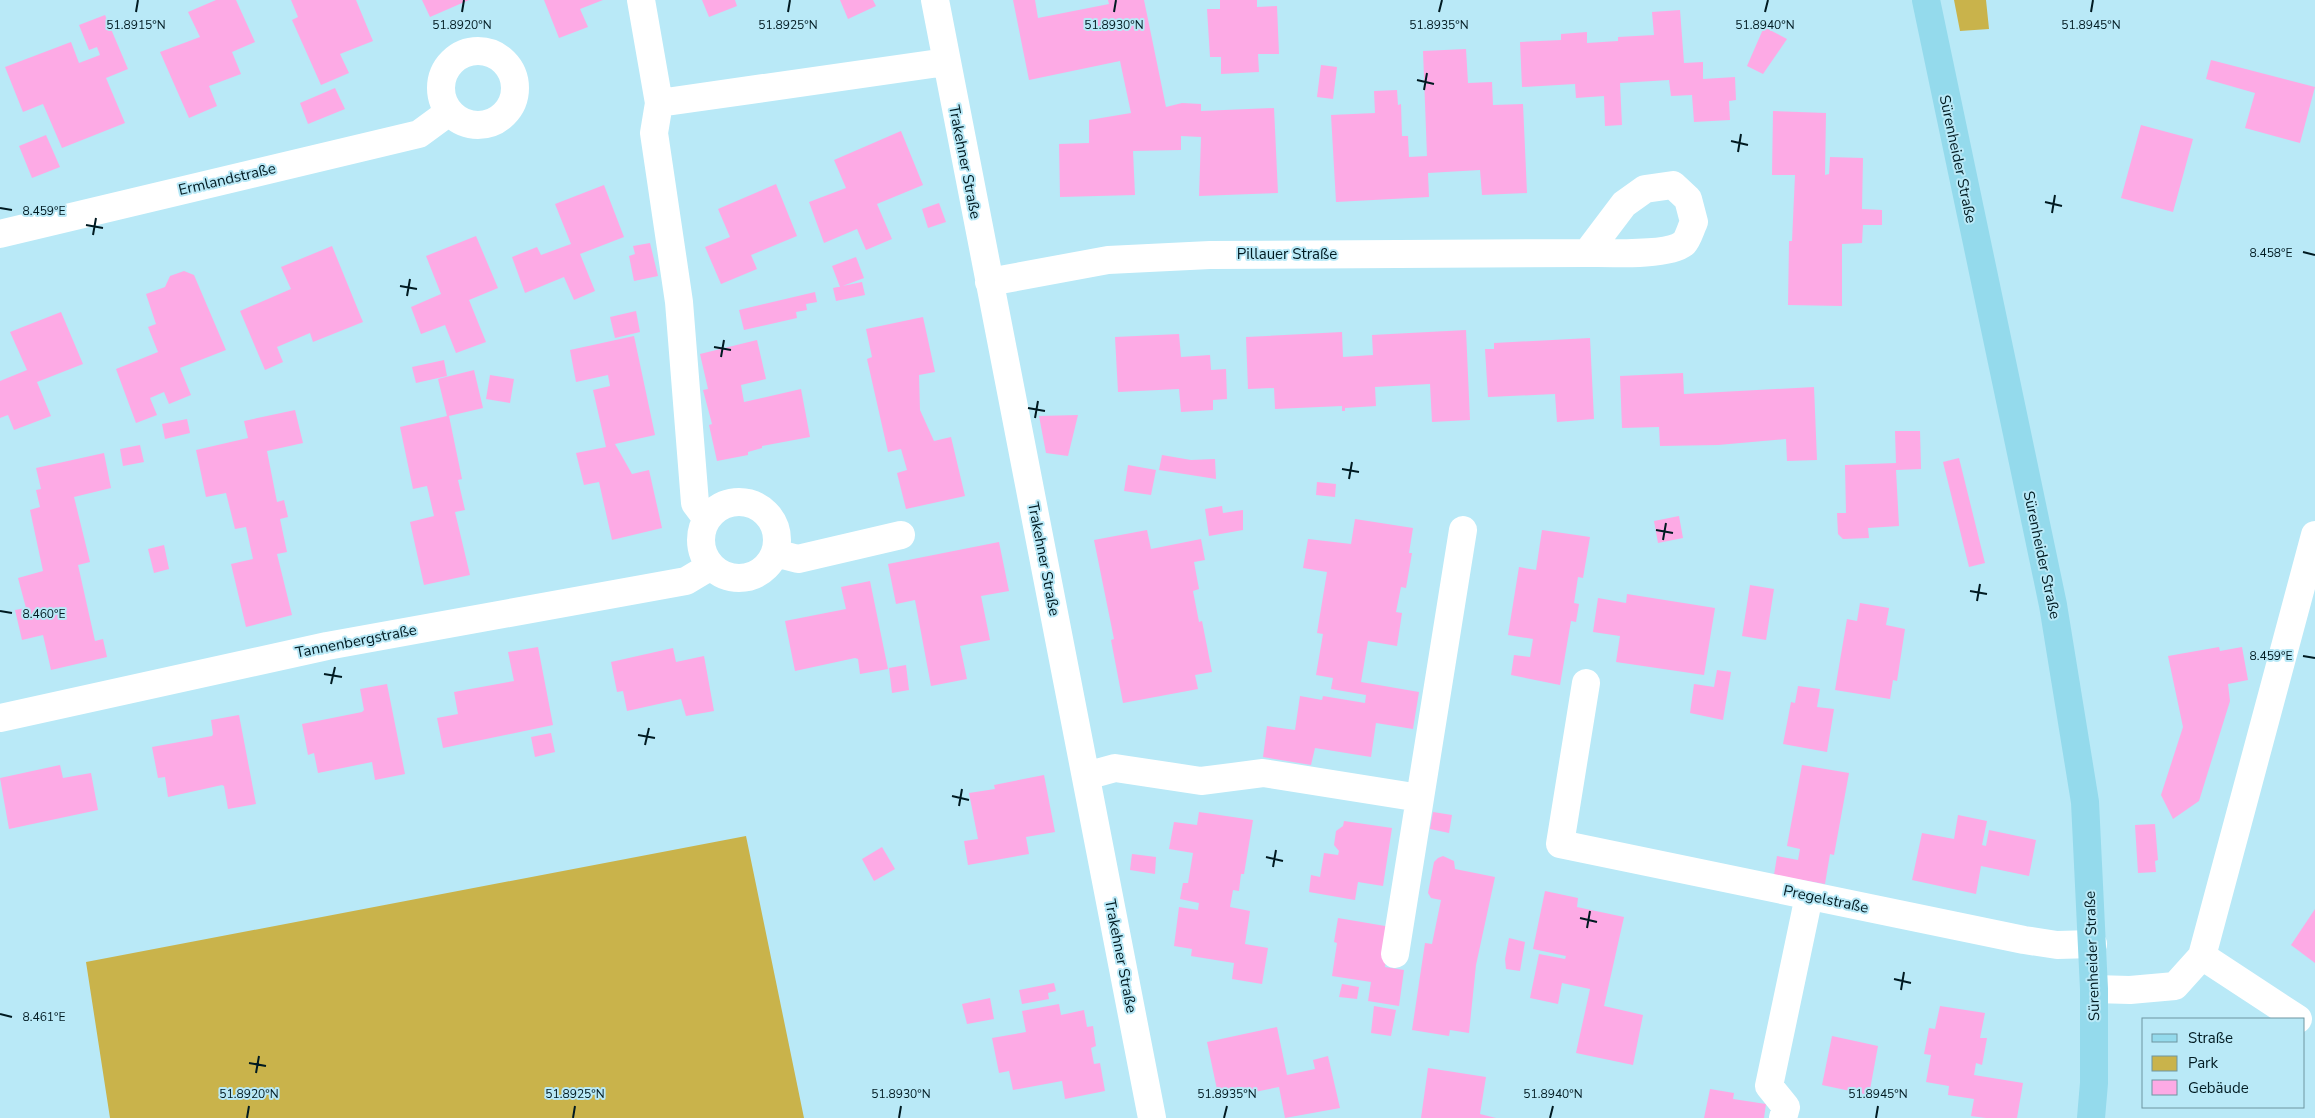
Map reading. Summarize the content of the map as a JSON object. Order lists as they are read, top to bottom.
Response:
{
  "streets": {
    "main road": ["Sürenheider Straße"],
    "street": [
      "Trakehner Straße",
      "Ermlandstraße",
      "Pillauer Straße",
      "Tannenbergstraße",
      "Pregelstraße"
    ]
  },
  "crossings": [
    ["Sürenheider Straße", "Pregelstraße"],
    ["Trakehner Straße", "Pillauer Straße"]
  ],
  "legend": ["Straße", "Park", "Gebäude"],
  "coordinates": [
    "51.8915°N",
    "51.8920°N",
    "51.8925°N",
    "51.8930°N",
    "51.8935°N",
    "51.8940°N",
    "51.8945°N",
    "8.459°E",
    "8.458°E",
    "8.460°E",
    "8.461°E"
  ]
}
